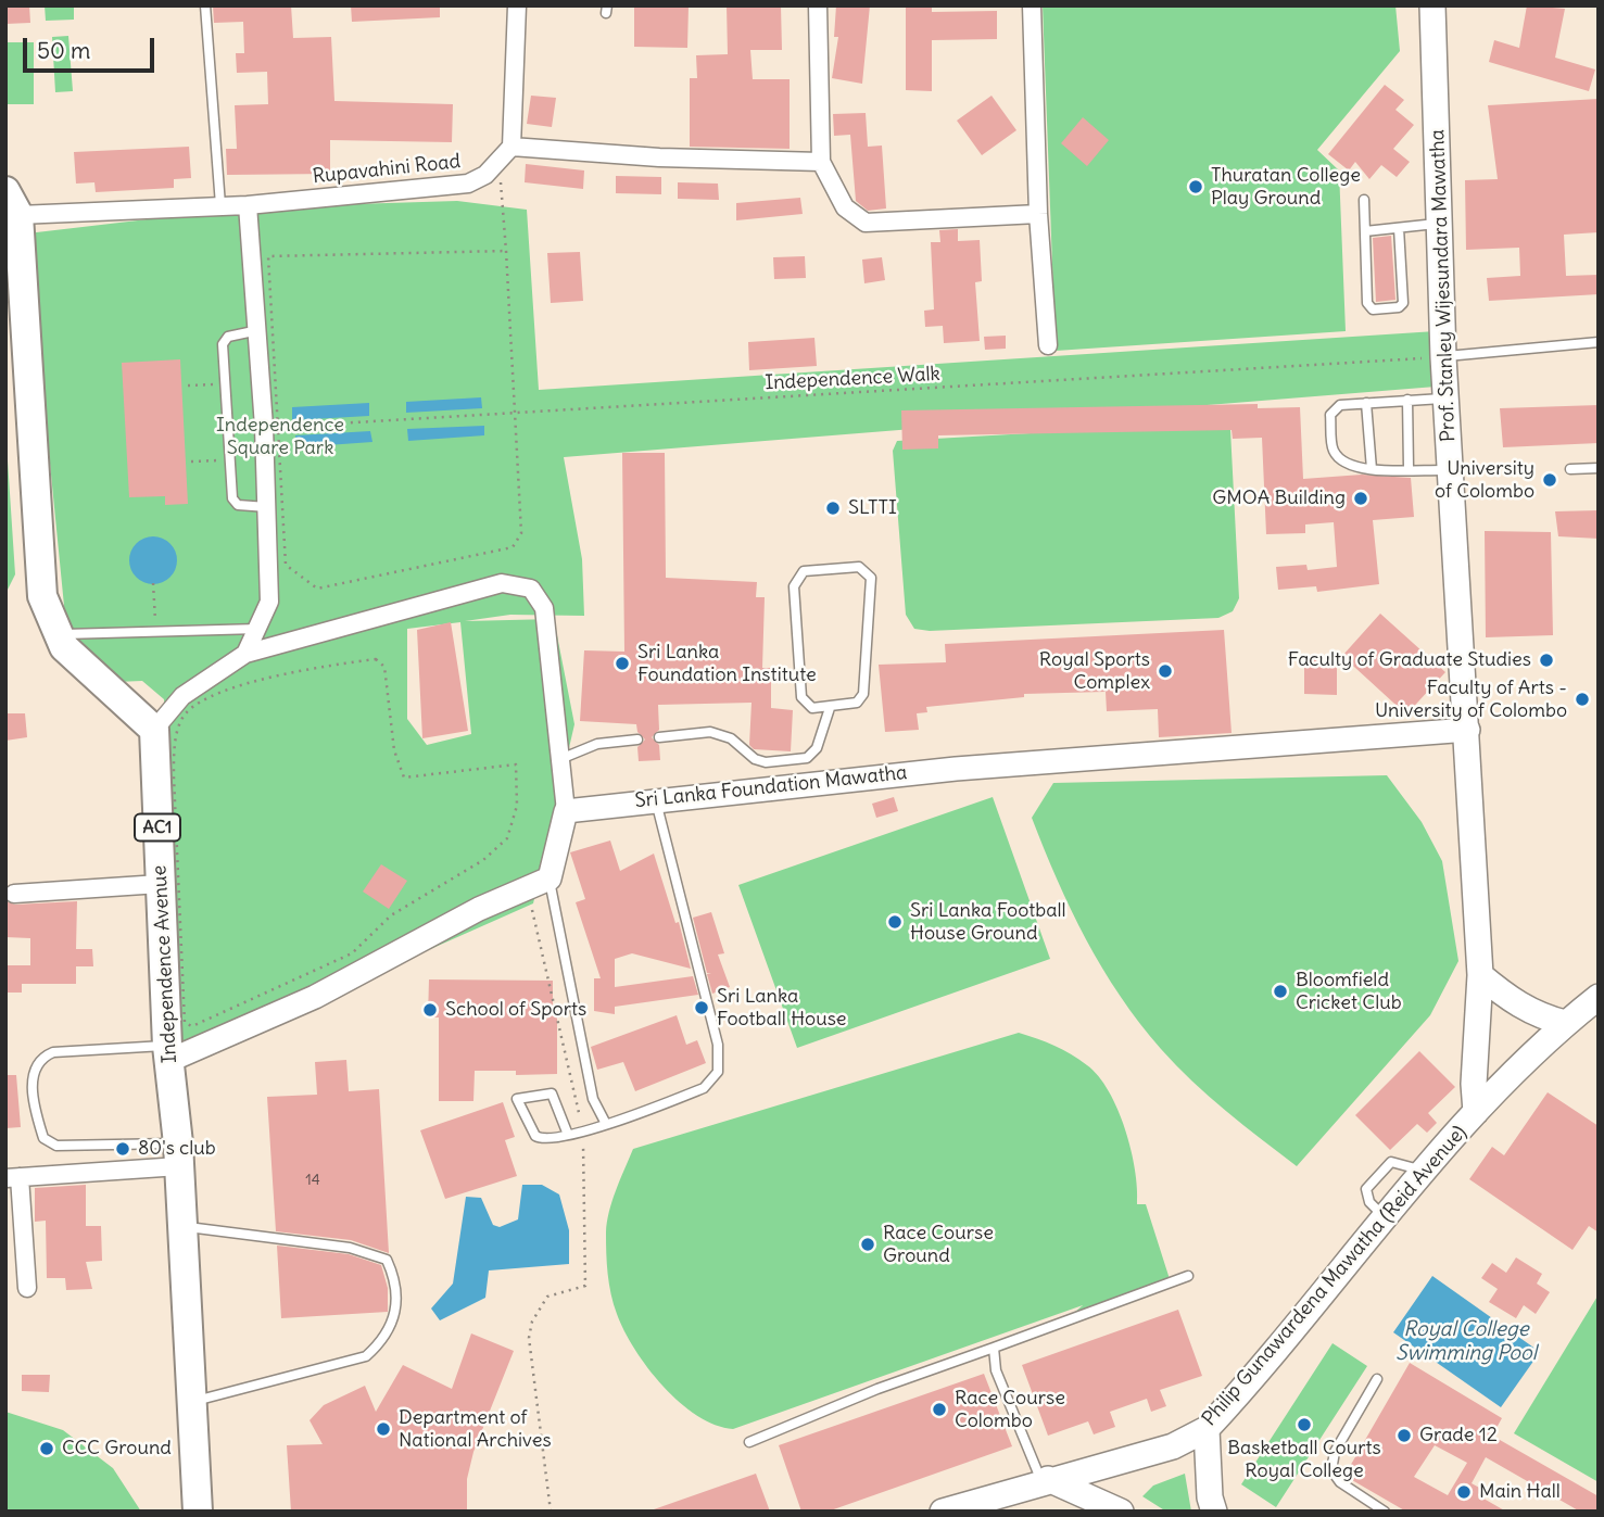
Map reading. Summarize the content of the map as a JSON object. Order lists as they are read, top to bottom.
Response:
{
  "streets": {
    "main road": [
      "Prof. Stanley Wijesundara Mawatha",
      "AC1",
      "Independence Avenue",
      "Philip Gunawardena Mawatha (Reid Avenue)"
    ],
    "street": ["Rupavahini Road", "Sri Lanka Foundation Mawatha"],
    "path": ["Independence Walk"]
  },
  "crossings": [
    ["Prof. Stanley Wijesundara Mawatha", "Independence Walk"],
    ["Prof. Stanley Wijesundara Mawatha", "Sri Lanka Foundation Mawatha"],
    ["Prof. Stanley Wijesundara Mawatha", "Philip Gunawardena Mawatha (Reid Avenue)"]
  ],
  "water": ["Royal College Swimming Pool"],
  "parks": ["Independence Square Park"],
  "places": [
    "Thuratan College Play Ground",
    "University of Colombo",
    "GMOA Building",
    "SLTTI",
    "Faculty of Graduate Studies",
    "Sri Lanka Foundation Institute",
    "Royal Sports Complex",
    "Faculty of Arts - University of Colombo",
    "Sri Lanka Football House Ground",
    "Bloomfield Cricket Club",
    "Sri Lanka Football House",
    "School of Sports",
    "80's club",
    "Race Course Ground",
    "Race Course Colombo",
    "Basketball Courts Royal College",
    "Department of National Archives",
    "Grade 12",
    "CCC Ground",
    "Main Hall"
  ],
  "house_numbers": ["14"],
  "scale_bar": "50 m"
}
